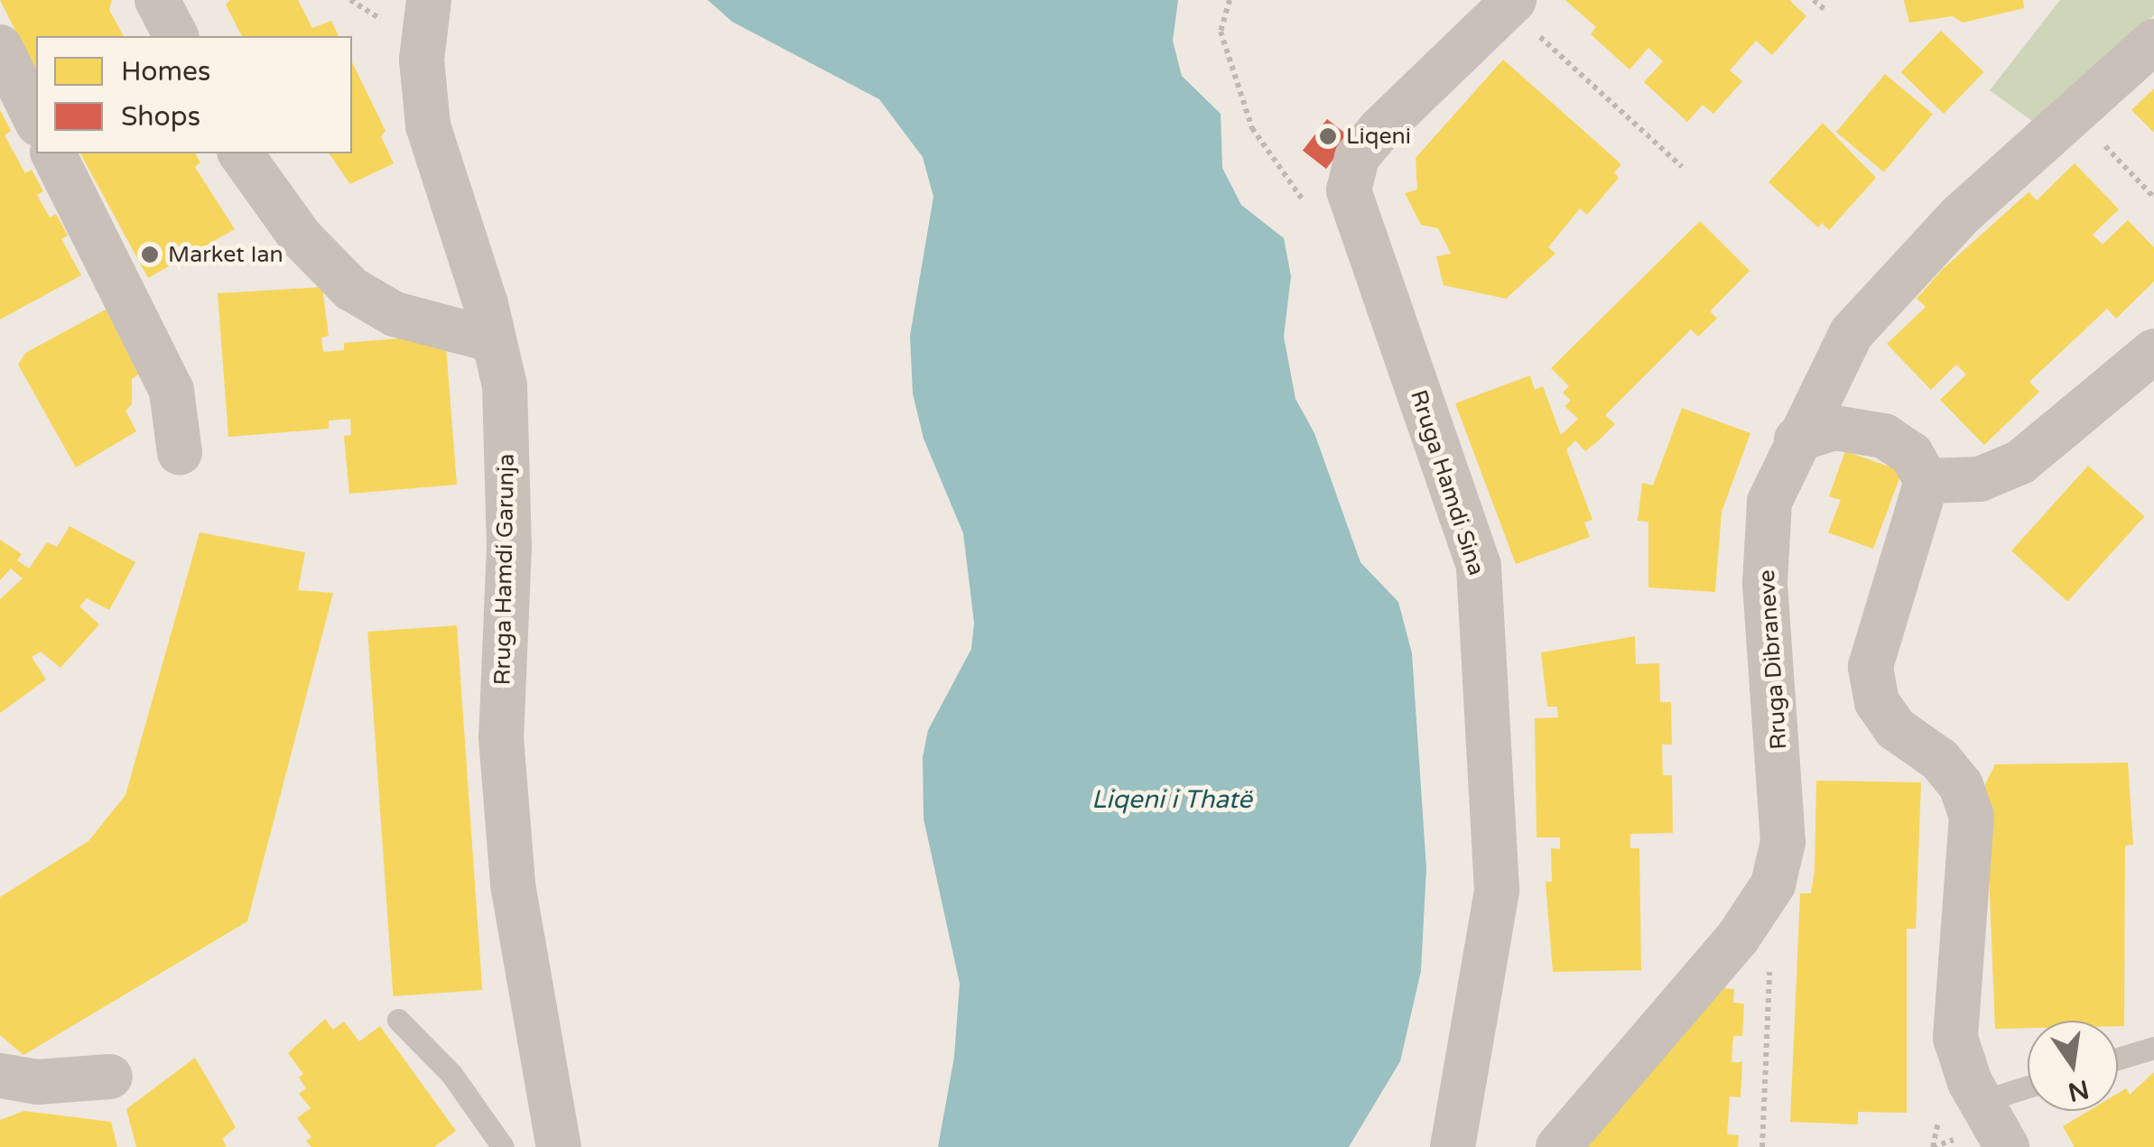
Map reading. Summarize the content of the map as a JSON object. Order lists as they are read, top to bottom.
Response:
{
  "streets": {
    "street": ["Rruga Hamdi Sina", "Rruga Hamdi Garunja", "Rruga Dibraneve"]
  },
  "water": ["Liqeni i Thatë"],
  "places": ["Liqeni", "Market Ian"],
  "legend": ["Homes", "Shops"],
  "north": "bottom"
}
